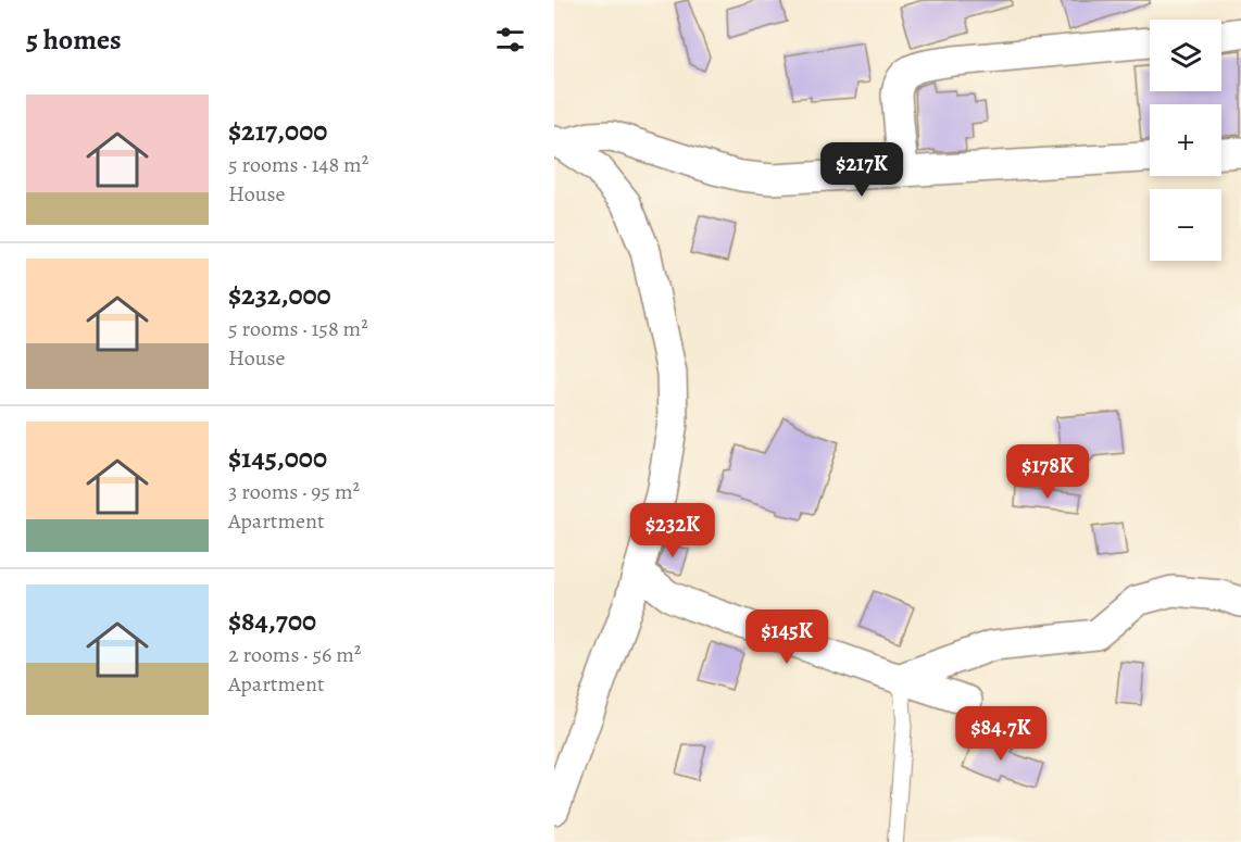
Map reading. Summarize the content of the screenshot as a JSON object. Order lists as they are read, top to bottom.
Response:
{
  "page": {
    "heading": "5 homes",
    "map_buttons": ["+", "−"],
    "list": [
      {
        "name": "$217,000",
        "note": "5 rooms · 148 m² · House"
      },
      {
        "name": "$232,000",
        "note": "5 rooms · 158 m² · House"
      },
      {
        "name": "$145,000",
        "note": "3 rooms · 95 m² · Apartment"
      },
      {
        "name": "$84,700",
        "note": "2 rooms · 56 m² · Apartment"
      }
    ],
    "price": [
      "$217K",
      "$178K",
      "$232K",
      "$145K",
      "$84.7K"
    ]
  }
}
